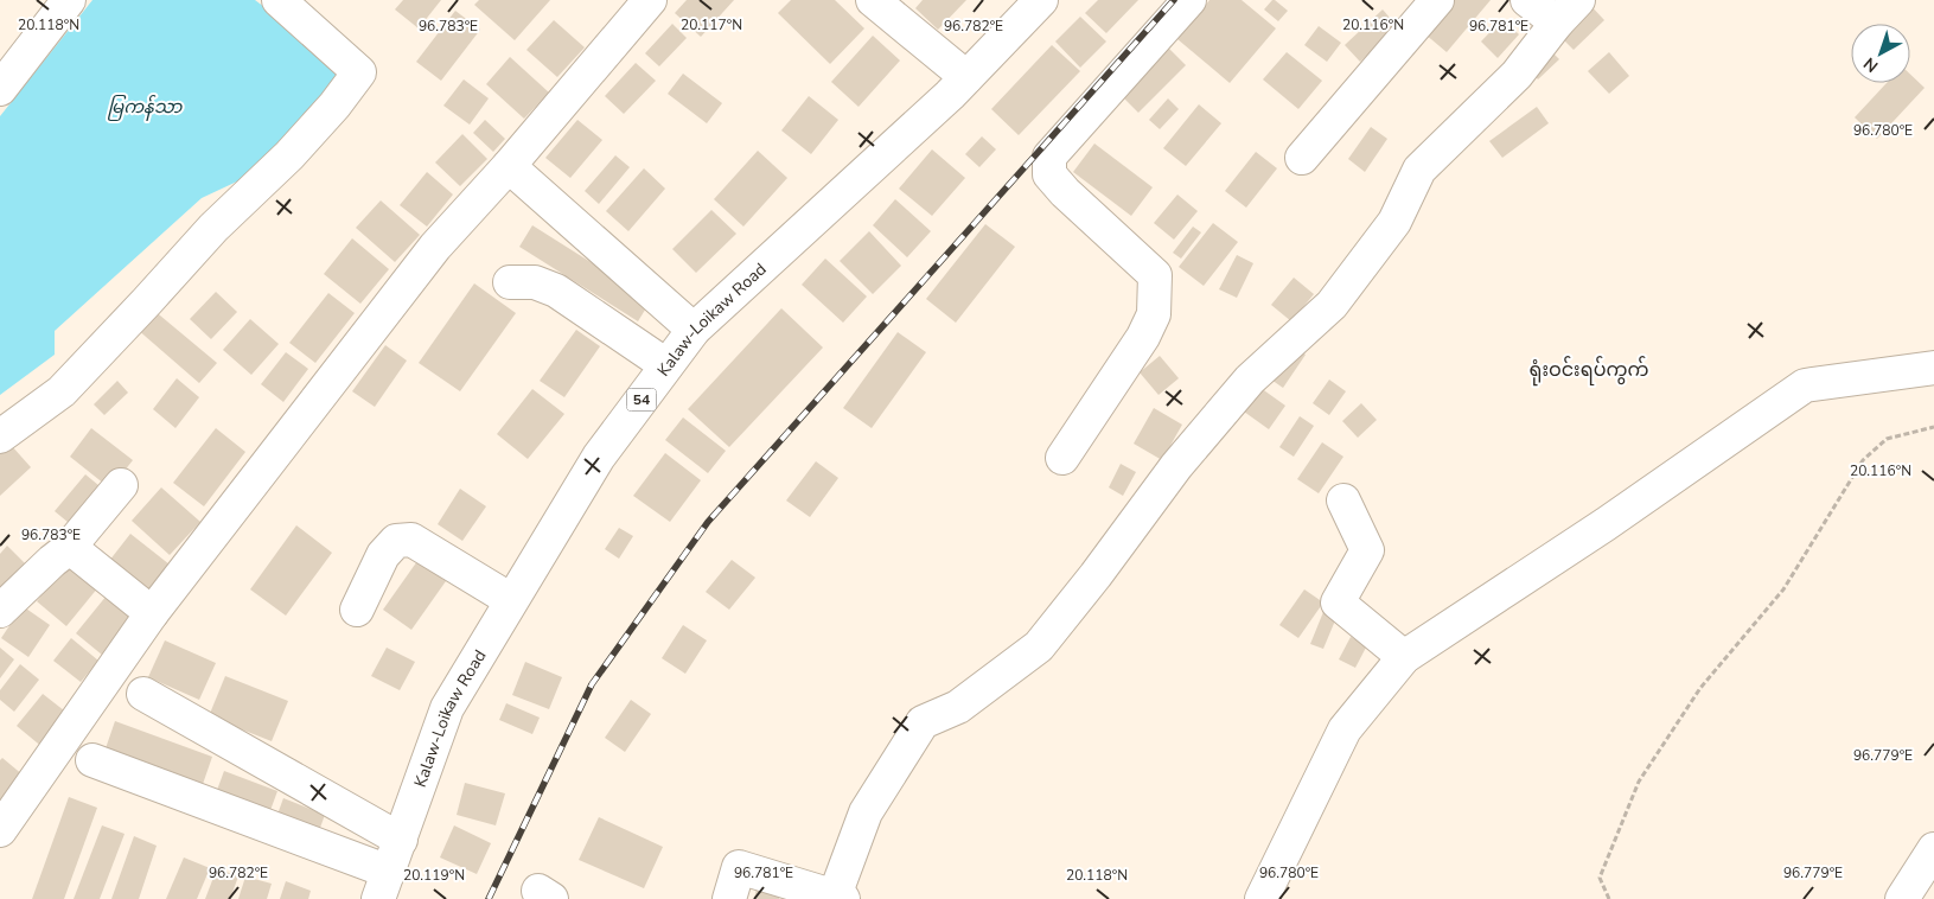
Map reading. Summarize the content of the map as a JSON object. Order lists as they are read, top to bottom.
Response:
{
  "streets": {
    "street": ["Kalaw-Loikaw Road", "54"]
  },
  "districts": ["ရုံးဝင်းရပ်ကွက်"],
  "water": ["မြကန်သာ"],
  "north": "bottom left",
  "coordinates": [
    "20.118°N",
    "20.117°N",
    "20.116°N",
    "96.783°E",
    "96.782°E",
    "96.781°E",
    "96.780°E",
    "96.779°E",
    "20.119°N"
  ]
}
